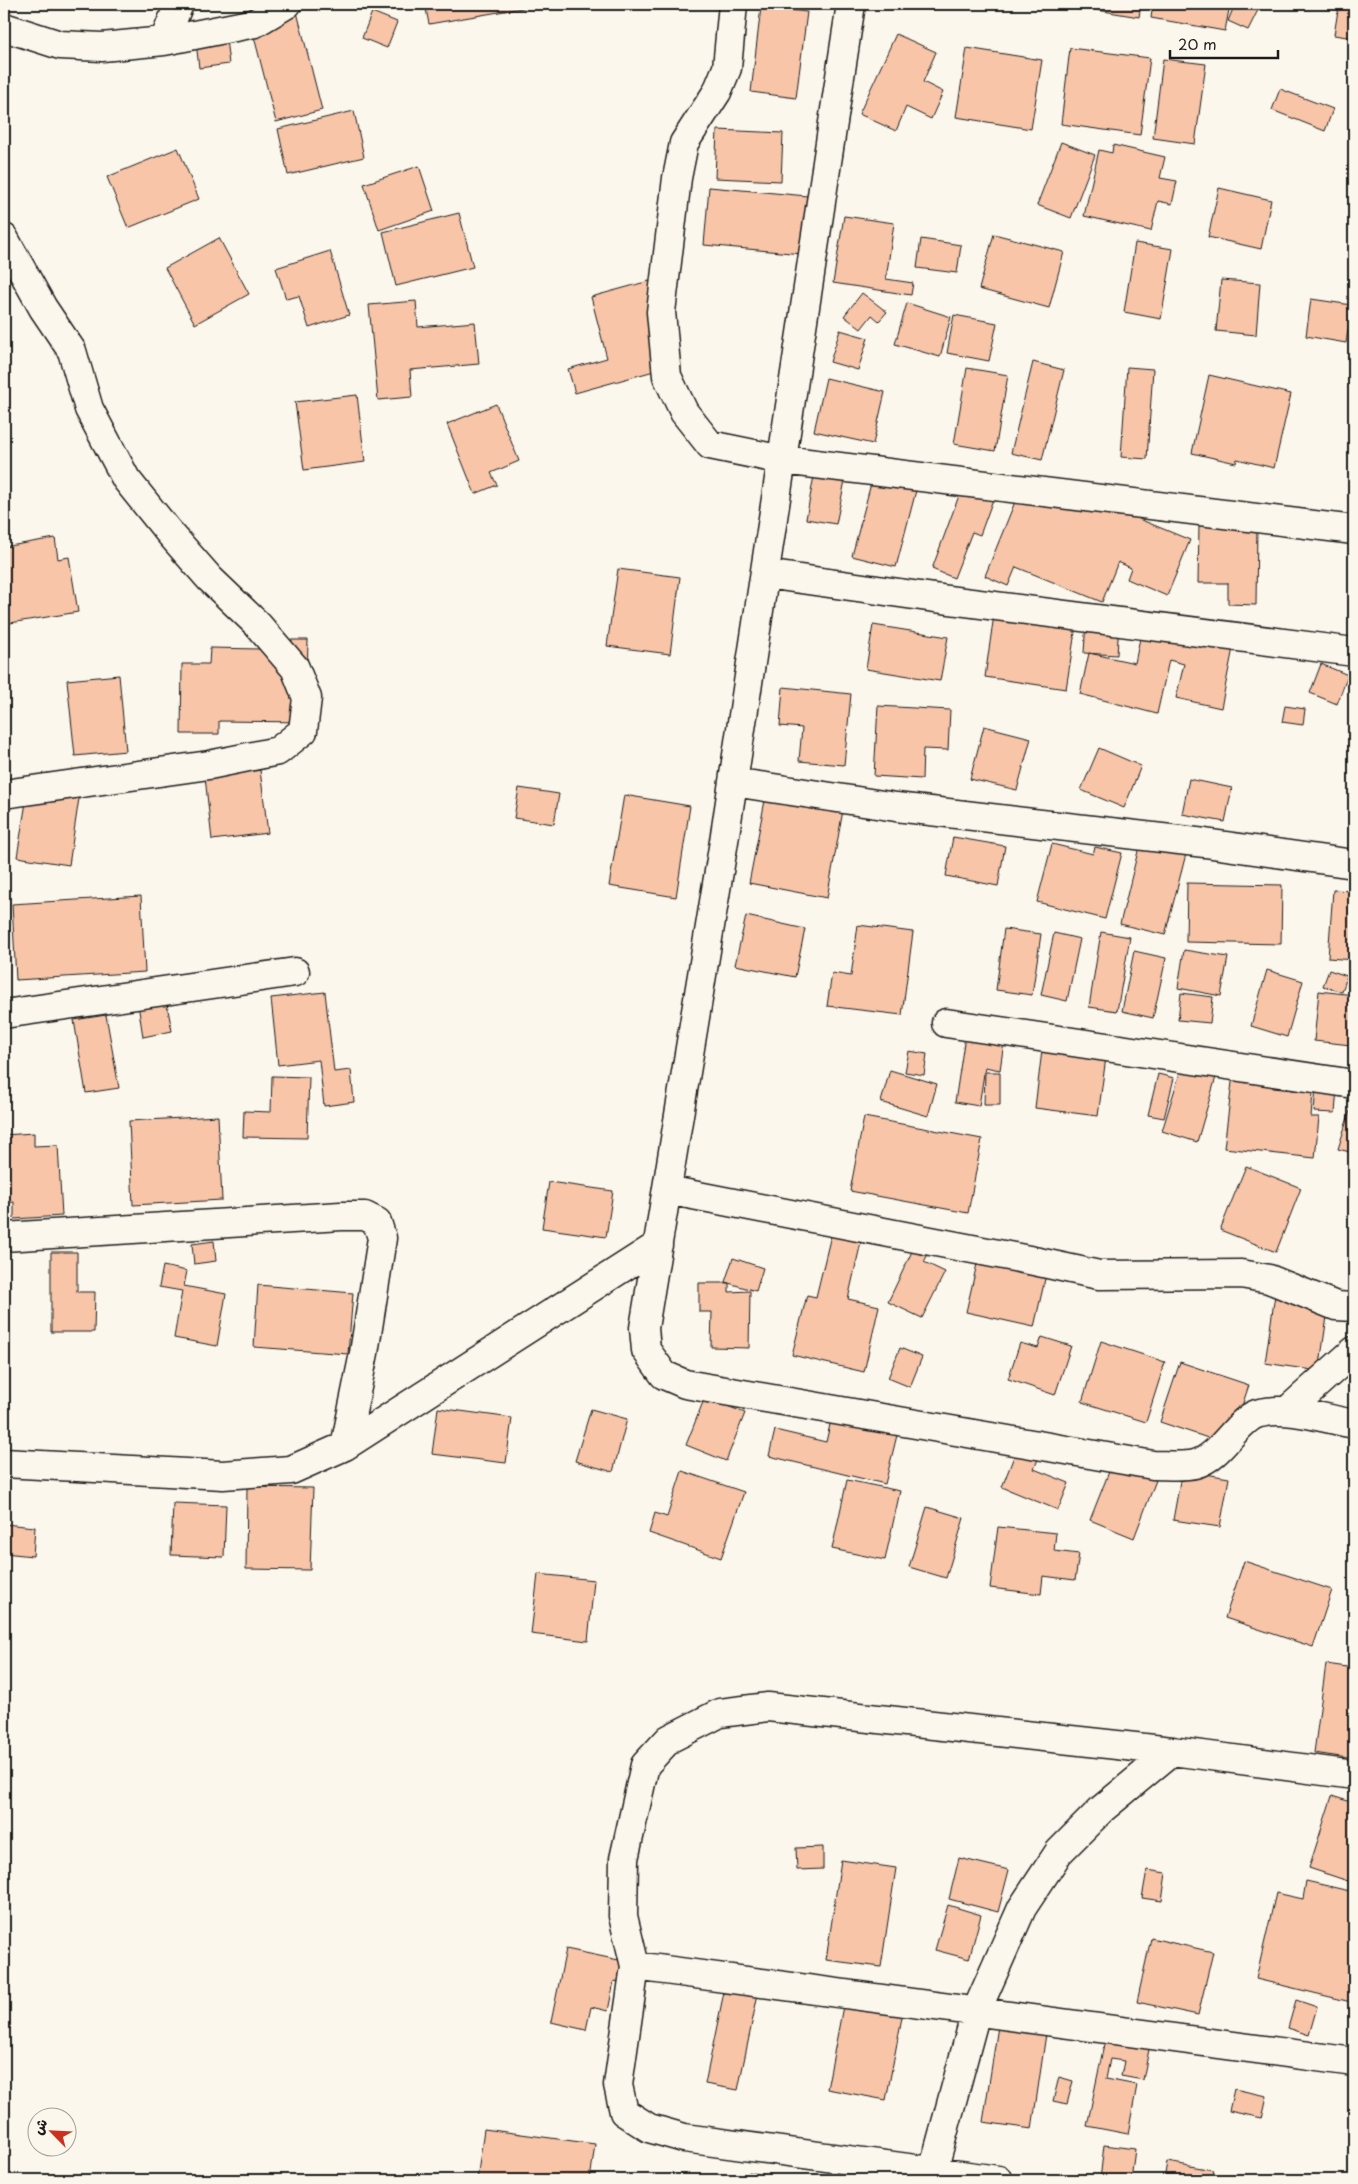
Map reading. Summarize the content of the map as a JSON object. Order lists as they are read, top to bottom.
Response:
{
  "scale_bar": "20 m",
  "north": "top left"
}
